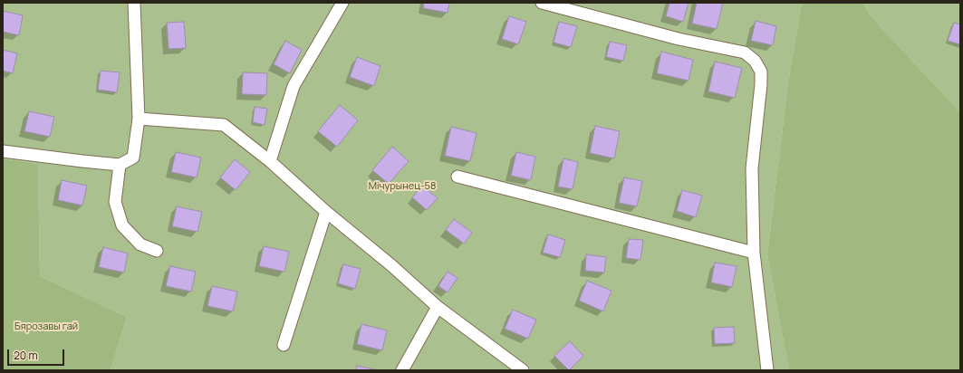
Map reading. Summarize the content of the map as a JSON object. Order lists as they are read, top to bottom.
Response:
{
  "parks": ["Мічурынец-58", "Бярозавы гай"],
  "scale_bar": "20 m"
}
